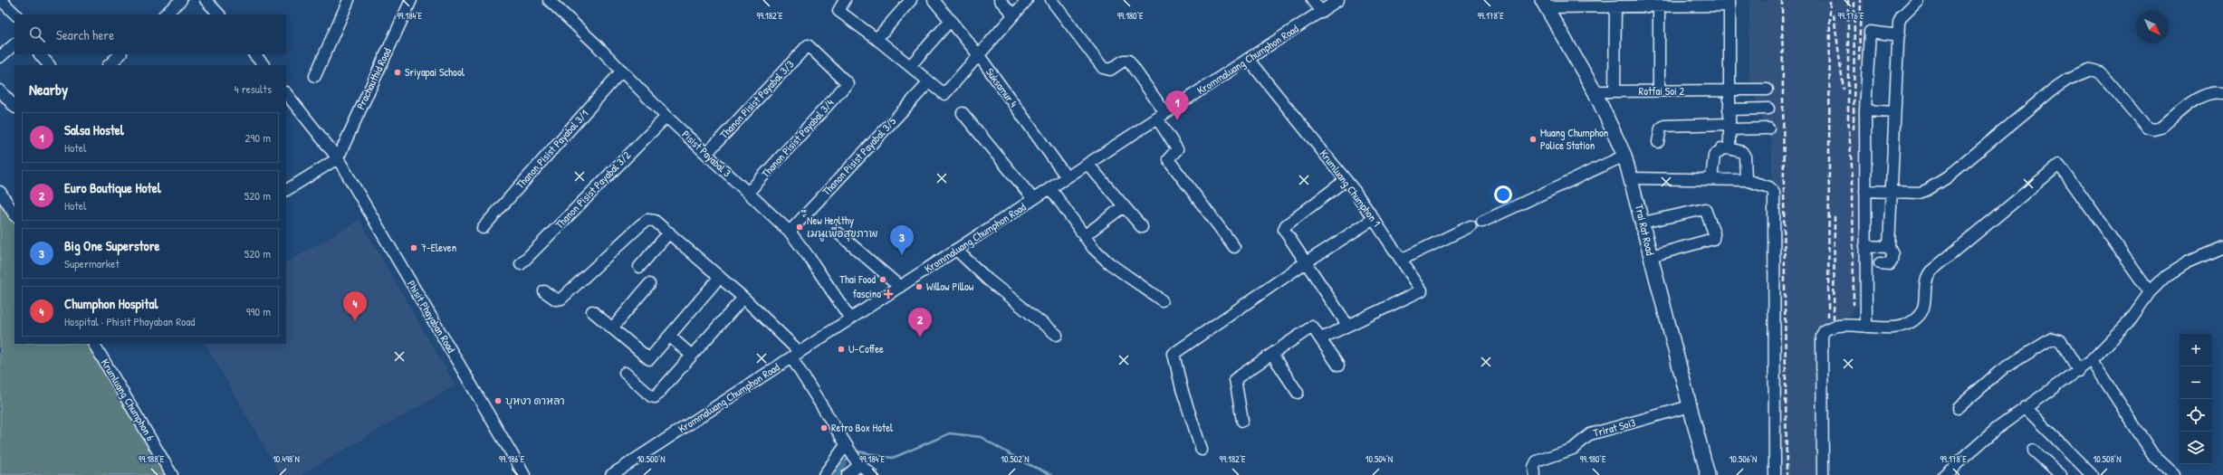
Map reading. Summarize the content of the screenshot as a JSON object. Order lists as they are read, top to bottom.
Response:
{
  "streets": {
    "main road": ["Trai Rat Road"],
    "street": [
      "Krommaluang Chumphon Road",
      "Prachauthid Road",
      "Suksamur 4",
      "Rotfai Soi 2",
      "Thanon Pisist Payabal 3/3",
      "Thanon Pisist Payabal 3/4",
      "Thanon Pisist Payabal 3/1",
      "Pisist Payabal 3",
      "Thanon Pisist Payabal 3/5",
      "Krumluang Chumphon 1",
      "Thanon Pisist Payabal 3/2",
      "Phisit Phayaban Road",
      "Krumluang Chumphon 6",
      "Trirat Soi3"
    ]
  },
  "crossings": [
    ["Krommaluang Chumphon Road", "Suksamur 4"],
    ["Krommaluang Chumphon Road", "Pisist Payabal 3"],
    ["Krommaluang Chumphon Road", "Krumluang Chumphon 1"],
    ["Prachauthid Road", "Phisit Phayaban Road"],
    ["Rotfai Soi 2", "Trai Rat Road"],
    ["Thanon Pisist Payabal 3/3", "Thanon Pisist Payabal 3/4"],
    ["Thanon Pisist Payabal 3/3", "Pisist Payabal 3"],
    ["Thanon Pisist Payabal 3/4", "Pisist Payabal 3"],
    ["Thanon Pisist Payabal 3/1", "Pisist Payabal 3"],
    ["Pisist Payabal 3", "Thanon Pisist Payabal 3/5"],
    ["Pisist Payabal 3", "Thanon Pisist Payabal 3/2"],
    ["Trai Rat Road", "Trirat Soi3"]
  ],
  "places": {
    "other": [
      "Sriyapai School",
      "Muang Chumphon Police Station",
      "์ืNew Healthy เมนูเพื่อสุขภาพ",
      "7-Eleven",
      "Thai Food",
      "Willow Pillow",
      "U-Coffee",
      "บุหงา ดาหลา",
      "Retro Box Hotel"
    ],
    "health": ["fascino"]
  },
  "north": "bottom right",
  "page": {
    "search": "Search here",
    "heading": ["Nearby", "4 results"],
    "pins": [
      "1",
      "3",
      "4",
      "2"
    ],
    "list": [
      {
        "mark": "1",
        "name": "Salsa Hostel",
        "note": "Hotel",
        "value": "290 m"
      },
      {
        "mark": "2",
        "name": "Euro Boutique Hotel",
        "note": "Hotel",
        "value": "520 m"
      },
      {
        "mark": "3",
        "name": "Big One Superstore",
        "note": "Supermarket",
        "value": "520 m"
      },
      {
        "mark": "4",
        "name": "Chumphon Hospital",
        "note": "Hospital · Phisit Phayaban Road",
        "value": "990 m"
      }
    ],
    "map_buttons": ["+", "−"]
  },
  "coordinates": [
    "99.184°E",
    "99.182°E",
    "99.180°E",
    "99.178°E",
    "99.176°E",
    "10.498°N",
    "99.186°E",
    "10.500°N",
    "10.502°N",
    "10.504°N",
    "10.506°N",
    "10.508°N",
    "99.188°E"
  ]
}
